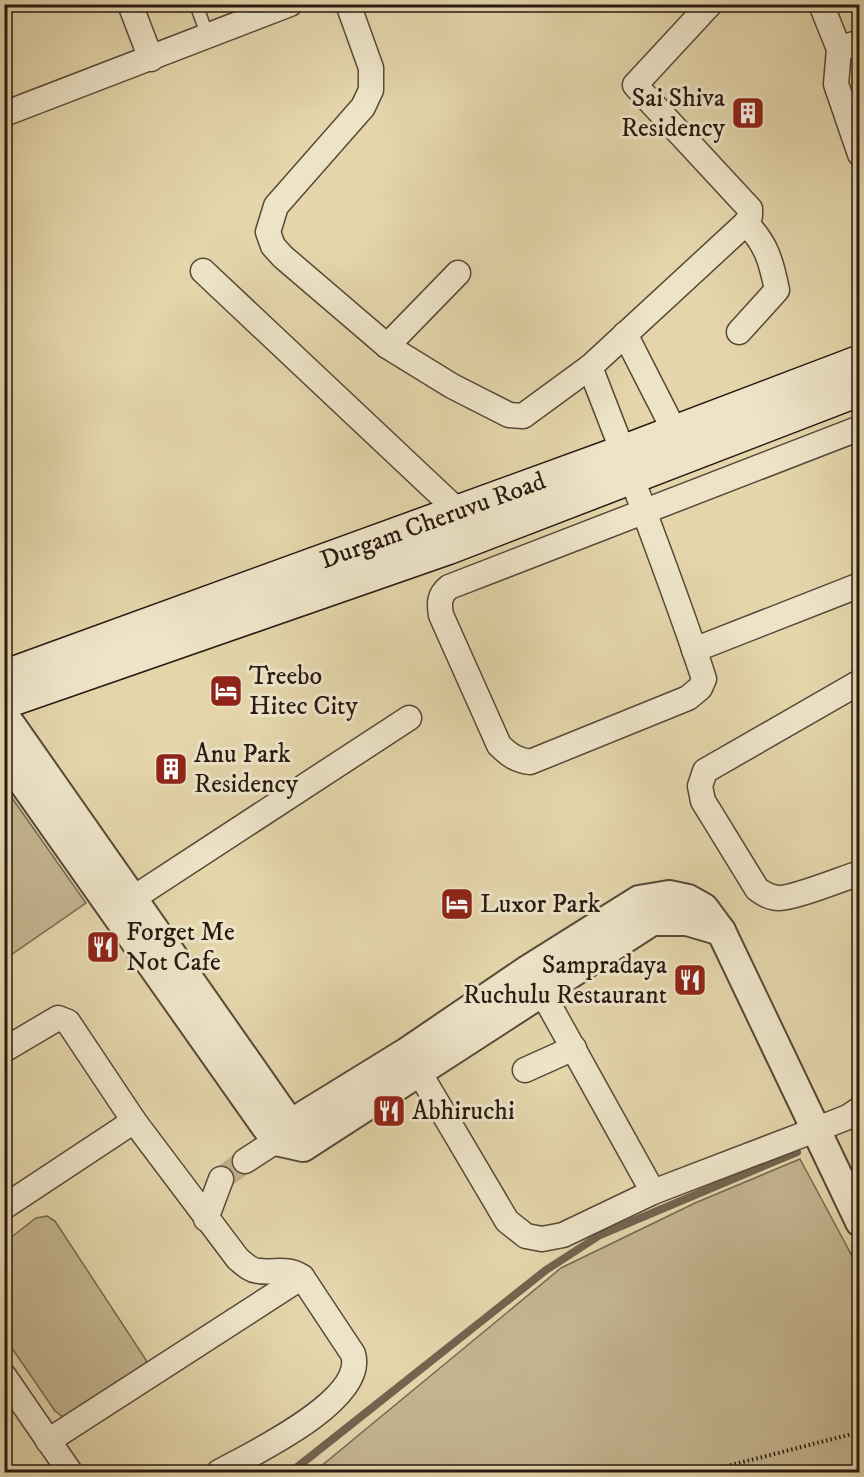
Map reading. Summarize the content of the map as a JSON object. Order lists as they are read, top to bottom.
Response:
{
  "streets": {
    "main road": ["Durgam Cheruvu Road"]
  },
  "places": {
    "building": ["Sai Shiva Residency", "Anu Park Residency"],
    "hotel": ["Treebo Hitec City", "Luxor Park"],
    "restaurant": ["Forget Me Not Cafe", "Sampradaya Ruchulu Restaurant", "Abhiruchi"]
  }
}
